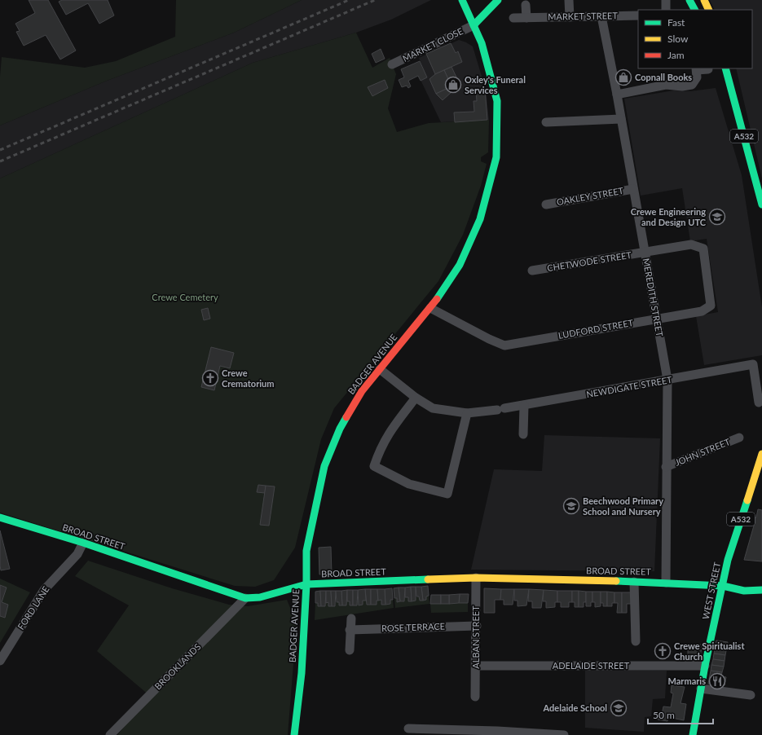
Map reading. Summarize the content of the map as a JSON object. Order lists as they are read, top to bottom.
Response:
{
  "streets": {
    "street": [
      "MARKET STREET",
      "MARKET CLOSE",
      "A532",
      "OAKLEY STREET",
      "CHETWODE STREET",
      "MEREDITH STREET",
      "LUDFORD STREET",
      "BADGER AVENUE",
      "NEWDIGATE STREET",
      "JOHN STREET",
      "BROAD STREET",
      "WEST STREET",
      "FORD LANE",
      "ROSE TERRACE",
      "ALBAN STREET",
      "ADELAIDE STREET",
      "BROOKLANDS"
    ]
  },
  "crossings": [
    ["MARKET STREET", "MEREDITH STREET"],
    ["MARKET CLOSE", "BADGER AVENUE"],
    ["OAKLEY STREET", "MEREDITH STREET"],
    ["CHETWODE STREET", "MEREDITH STREET"],
    ["CHETWODE STREET", "LUDFORD STREET"],
    ["MEREDITH STREET", "LUDFORD STREET"],
    ["MEREDITH STREET", "NEWDIGATE STREET"],
    ["MEREDITH STREET", "JOHN STREET"],
    ["MEREDITH STREET", "BROAD STREET"],
    ["LUDFORD STREET", "BADGER AVENUE"],
    ["BADGER AVENUE", "NEWDIGATE STREET"],
    ["BADGER AVENUE", "BROAD STREET"],
    ["BROAD STREET", "WEST STREET"],
    ["BROAD STREET", "FORD LANE"],
    ["BROAD STREET", "ALBAN STREET"],
    ["BROAD STREET", "BROOKLANDS"],
    ["WEST STREET", "ADELAIDE STREET"],
    ["ROSE TERRACE", "ALBAN STREET"],
    ["ALBAN STREET", "ADELAIDE STREET"]
  ],
  "parks": ["Crewe Cemetery"],
  "places": {
    "shop": ["Copnall Books", "Oxley's Funeral Services"],
    "school or university": ["Crewe Engineering and Design UTC", "Beechwood Primary School and Nursery", "Adelaide School"],
    "church": ["Crewe Crematorium", "Crewe Spiritualist Church"],
    "restaurant": ["Marmaris"]
  },
  "legend": ["Fast", "Slow", "Jam"],
  "scale_bar": "50 m"
}
